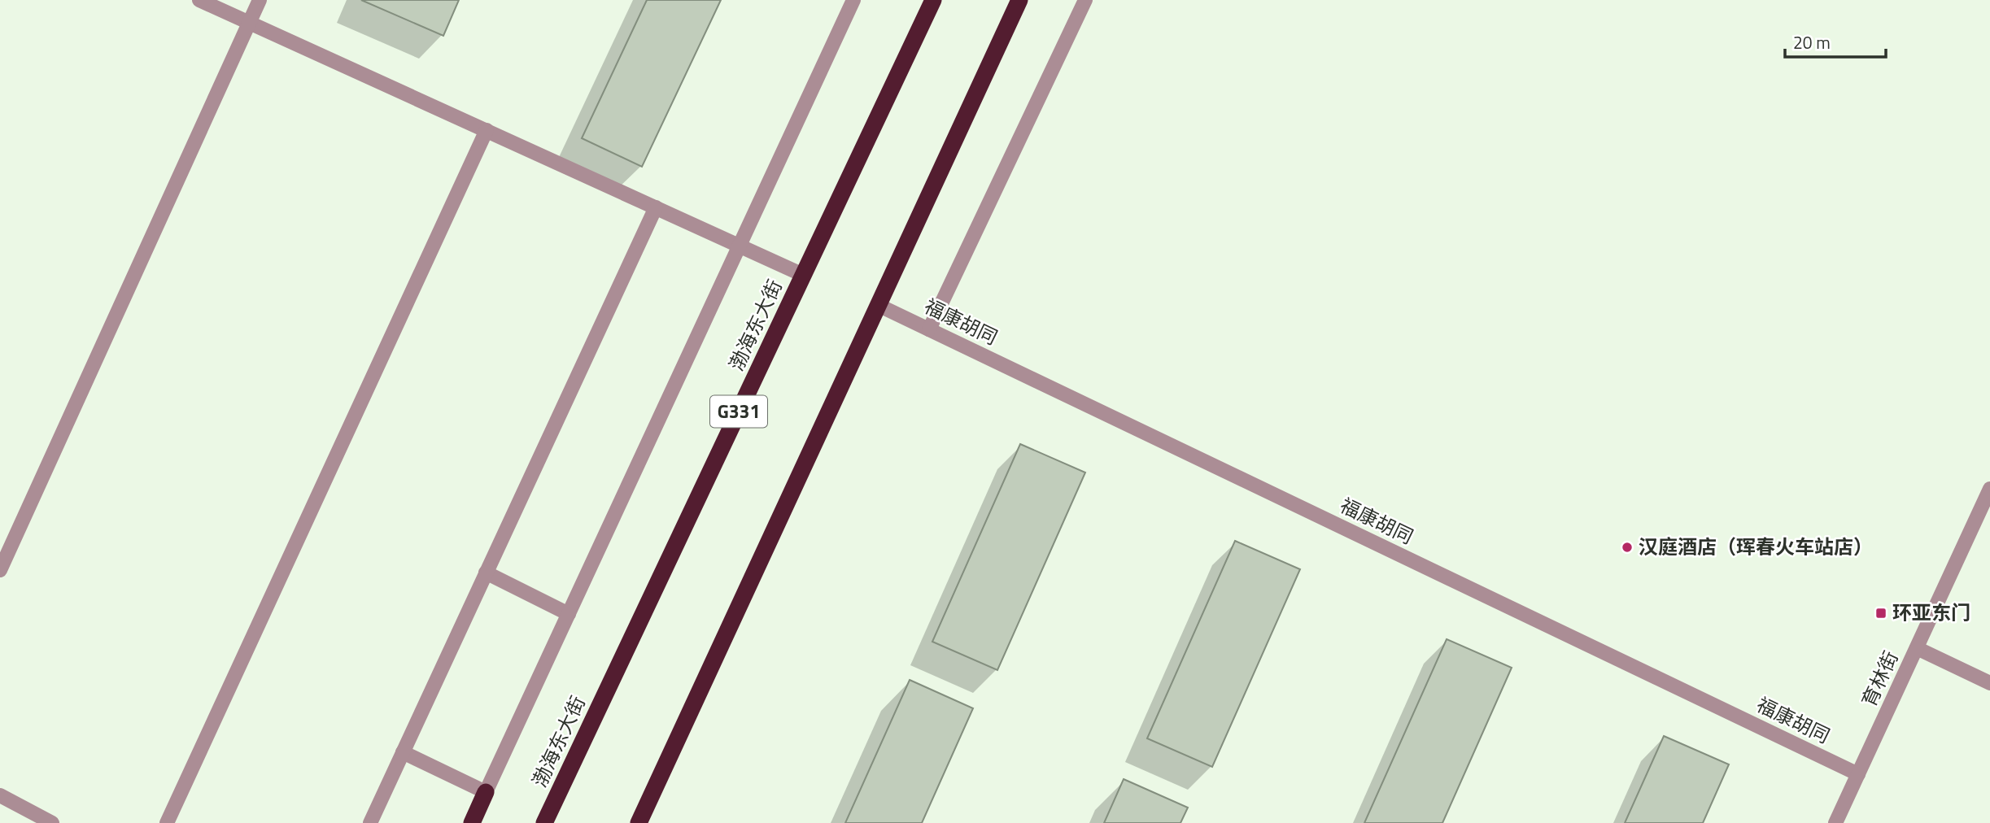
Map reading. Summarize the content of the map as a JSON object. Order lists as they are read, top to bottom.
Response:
{
  "streets": {
    "highway": ["渤海东大街", "G331"],
    "street": ["福康胡同", "育林街"]
  },
  "crossings": [
    ["福康胡同", "育林街"]
  ],
  "places": {
    "other": ["汉庭酒店（珲春火车站店）"],
    "transit": ["环亚东门"]
  },
  "scale_bar": "20 m"
}
